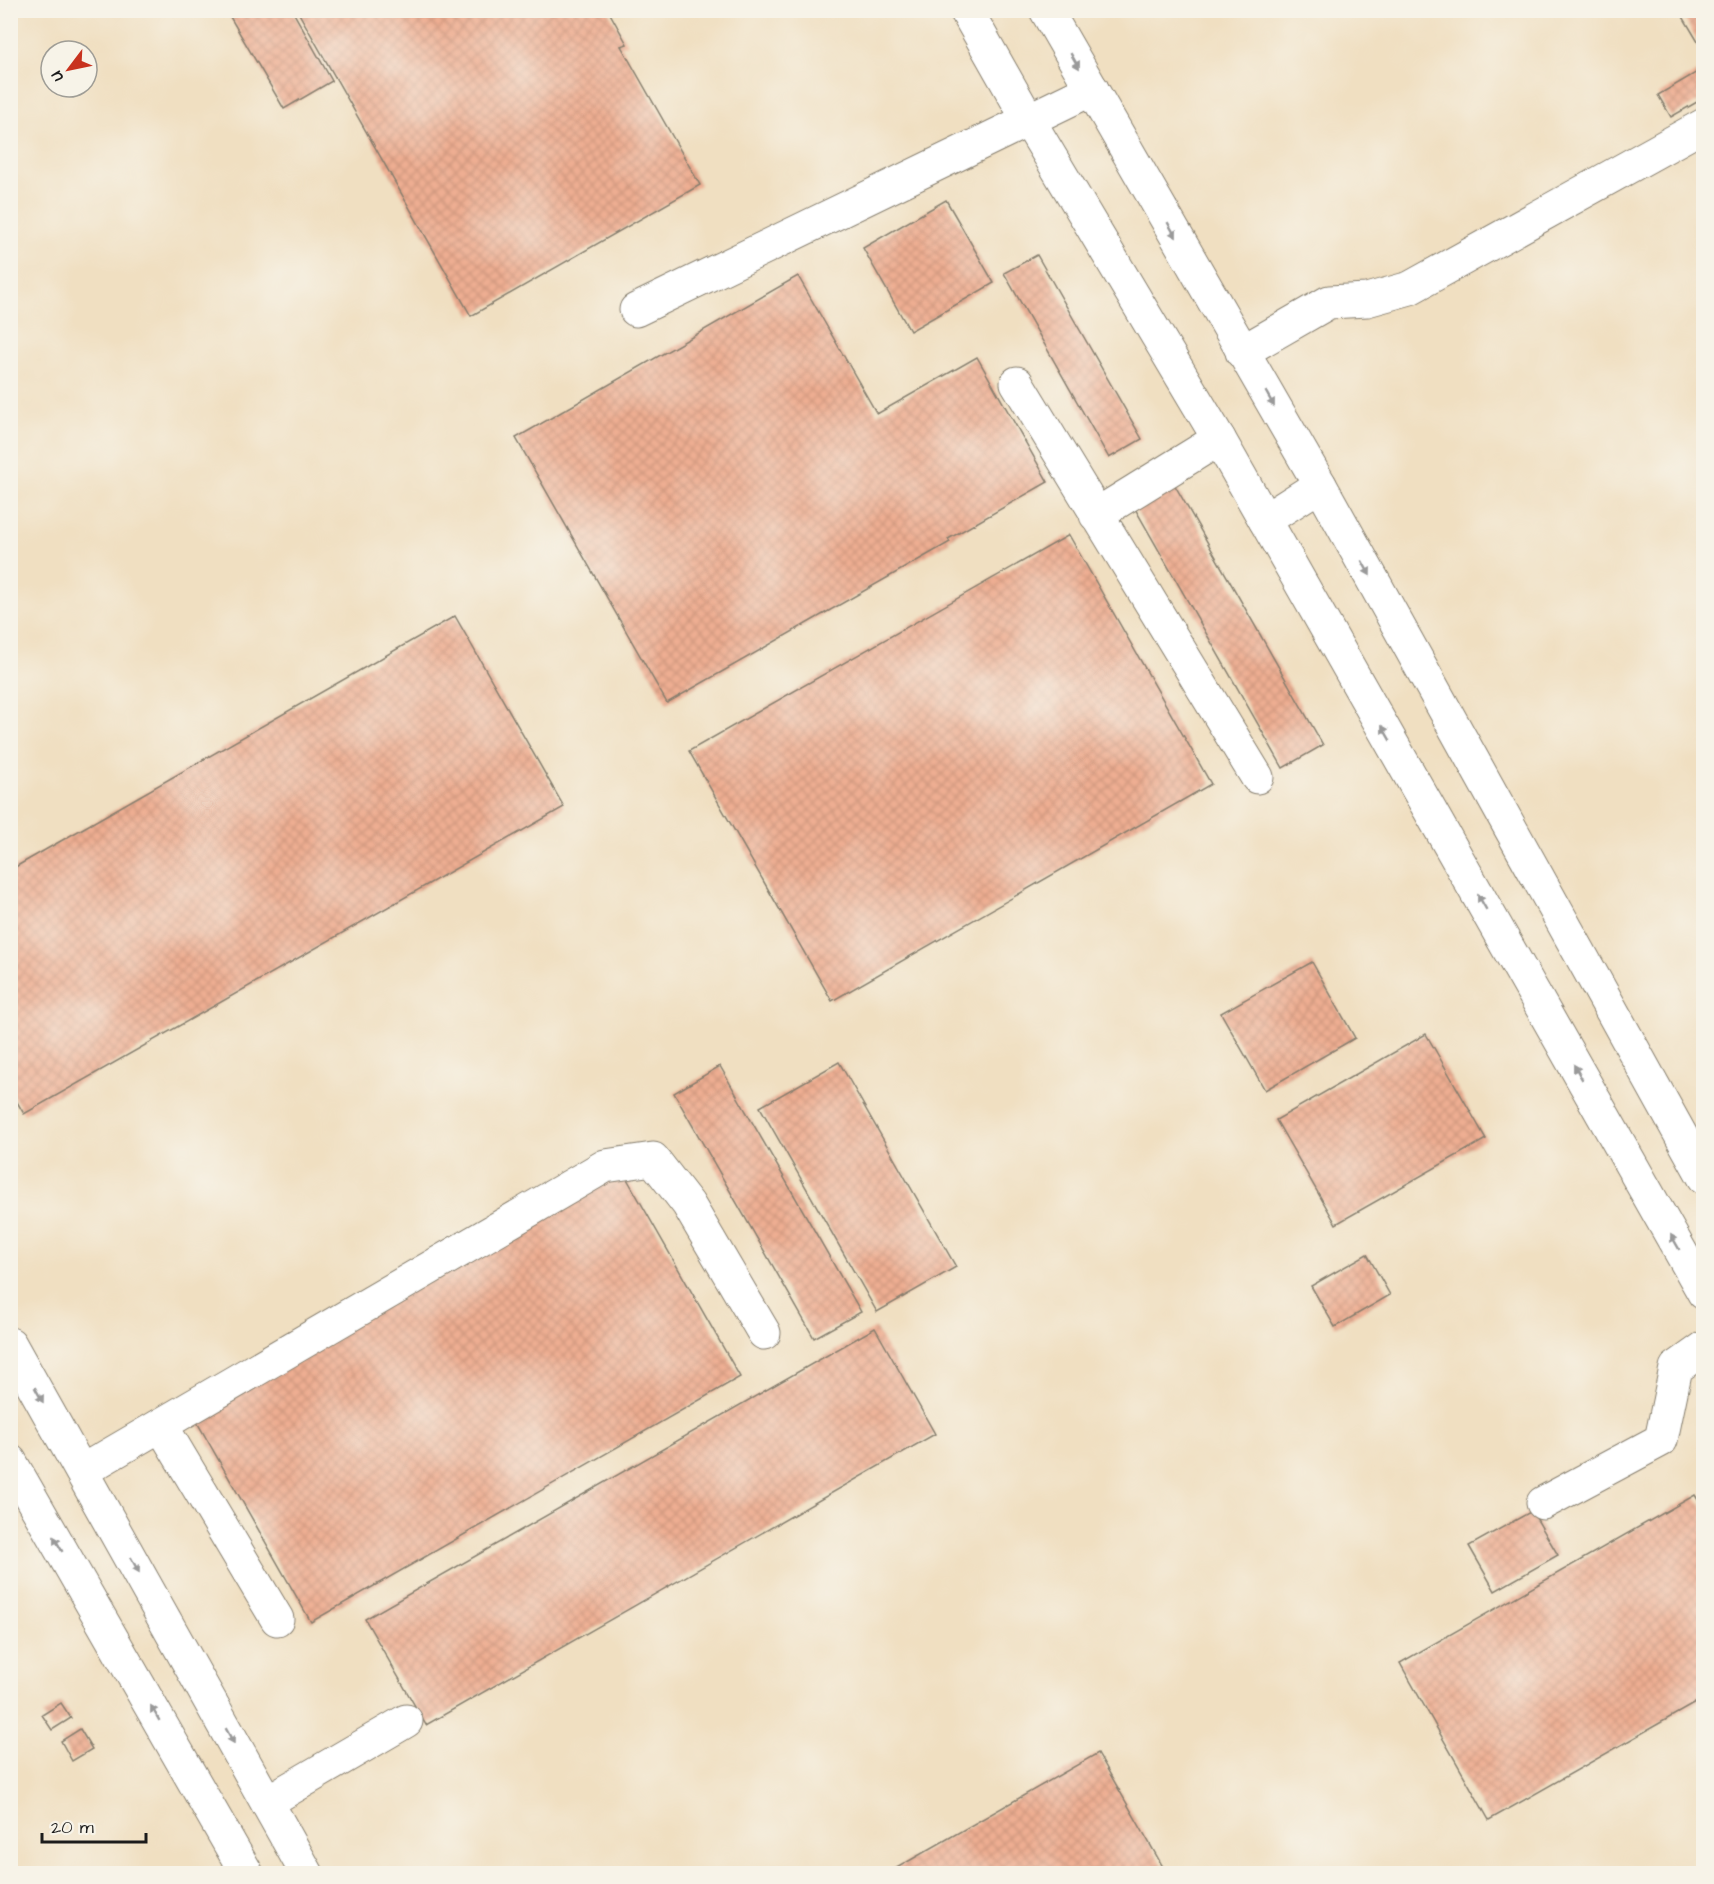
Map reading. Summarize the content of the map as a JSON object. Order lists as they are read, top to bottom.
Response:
{
  "scale_bar": "20 m",
  "north": "bottom left"
}
